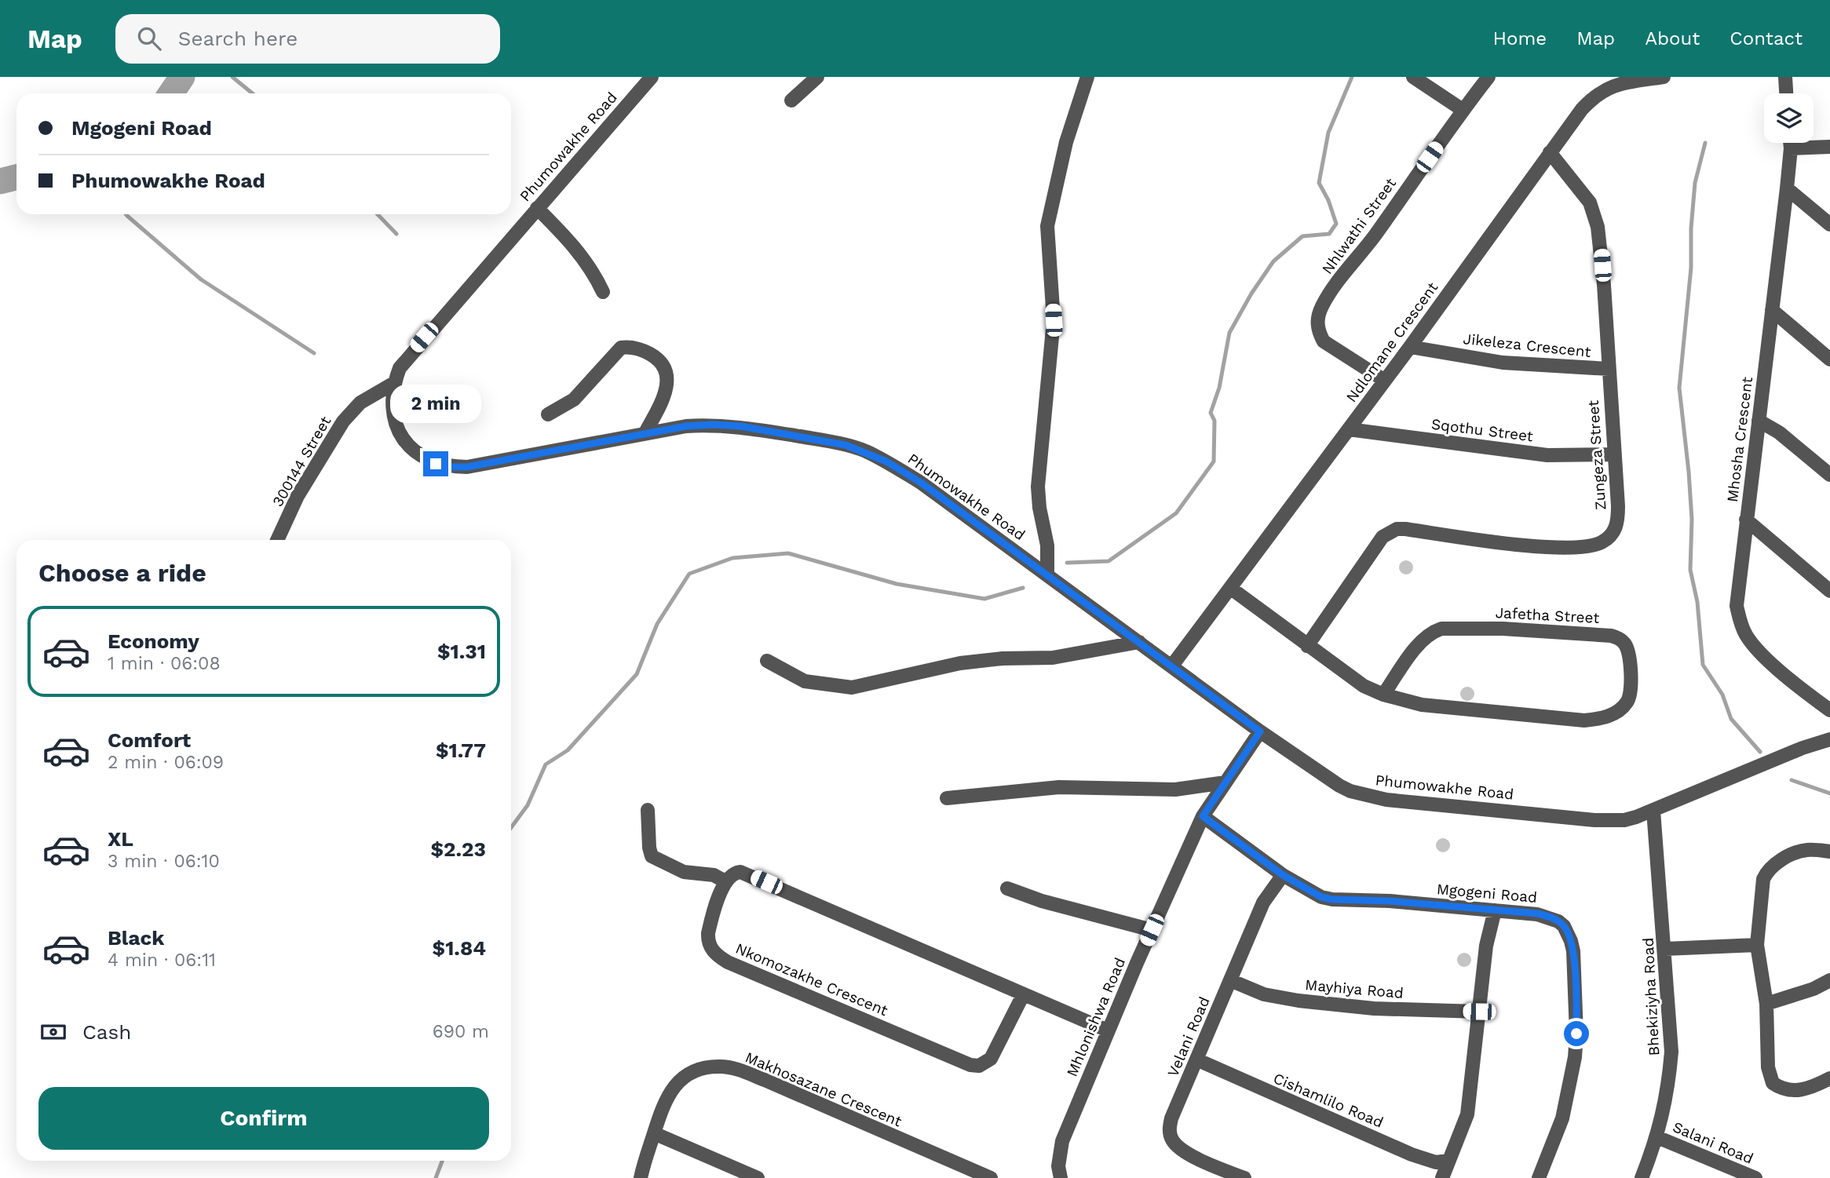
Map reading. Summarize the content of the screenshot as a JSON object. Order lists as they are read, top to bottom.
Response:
{
  "streets": {
    "street": [
      "Phumowakhe Road",
      "Nhlwathi Street",
      "Ndlomane Crescent",
      "Jikeleza Crescent",
      "Sqothu Street",
      "Mhosha Crescent",
      "Zungeza Street",
      "300144 Street",
      "Jafetha Street",
      "Mgogeni Road",
      "Nkomozakhe Crescent",
      "Mayhiya Road",
      "Bhekiziyha Road",
      "Mhlonishwa Road",
      "Velani Road",
      "Makhosazane Crescent",
      "Cishamlilo Road",
      "Salani Road"
    ]
  },
  "crossings": [
    ["Phumowakhe Road", "Ndlomane Crescent"],
    ["Phumowakhe Road", "300144 Street"],
    ["Phumowakhe Road", "Bhekiziyha Road"],
    ["Phumowakhe Road", "Mhlonishwa Road"],
    ["Nhlwathi Street", "Ndlomane Crescent"],
    ["Ndlomane Crescent", "Jikeleza Crescent"],
    ["Ndlomane Crescent", "Sqothu Street"],
    ["Ndlomane Crescent", "Zungeza Street"],
    ["Ndlomane Crescent", "Jafetha Street"],
    ["Jikeleza Crescent", "Zungeza Street"],
    ["Sqothu Street", "Zungeza Street"],
    ["Zungeza Street", "Jafetha Street"],
    ["Mgogeni Road", "Mhlonishwa Road"],
    ["Mgogeni Road", "Velani Road"],
    ["Mayhiya Road", "Velani Road"],
    ["Bhekiziyha Road", "Salani Road"],
    ["Velani Road", "Cishamlilo Road"]
  ],
  "page": {
    "header": "Map",
    "search": "Search here",
    "nav": [
      "Home",
      "Map",
      "About",
      "Contact"
    ],
    "banner": ["Mgogeni Road", "Phumowakhe Road"],
    "bubble": "2 min",
    "heading": "Choose a ride",
    "list": [
      {
        "name": "Economy",
        "note": "1 min · 06:08",
        "value": "$1.31"
      },
      {
        "name": "Comfort",
        "note": "2 min · 06:09",
        "value": "$1.77"
      },
      {
        "name": "XL",
        "note": "3 min · 06:10",
        "value": "$2.23"
      },
      {
        "name": "Black",
        "note": "4 min · 06:11",
        "value": "$1.84"
      }
    ],
    "pay": ["Cash", "690 m"],
    "buttons": "Confirm"
  }
}
